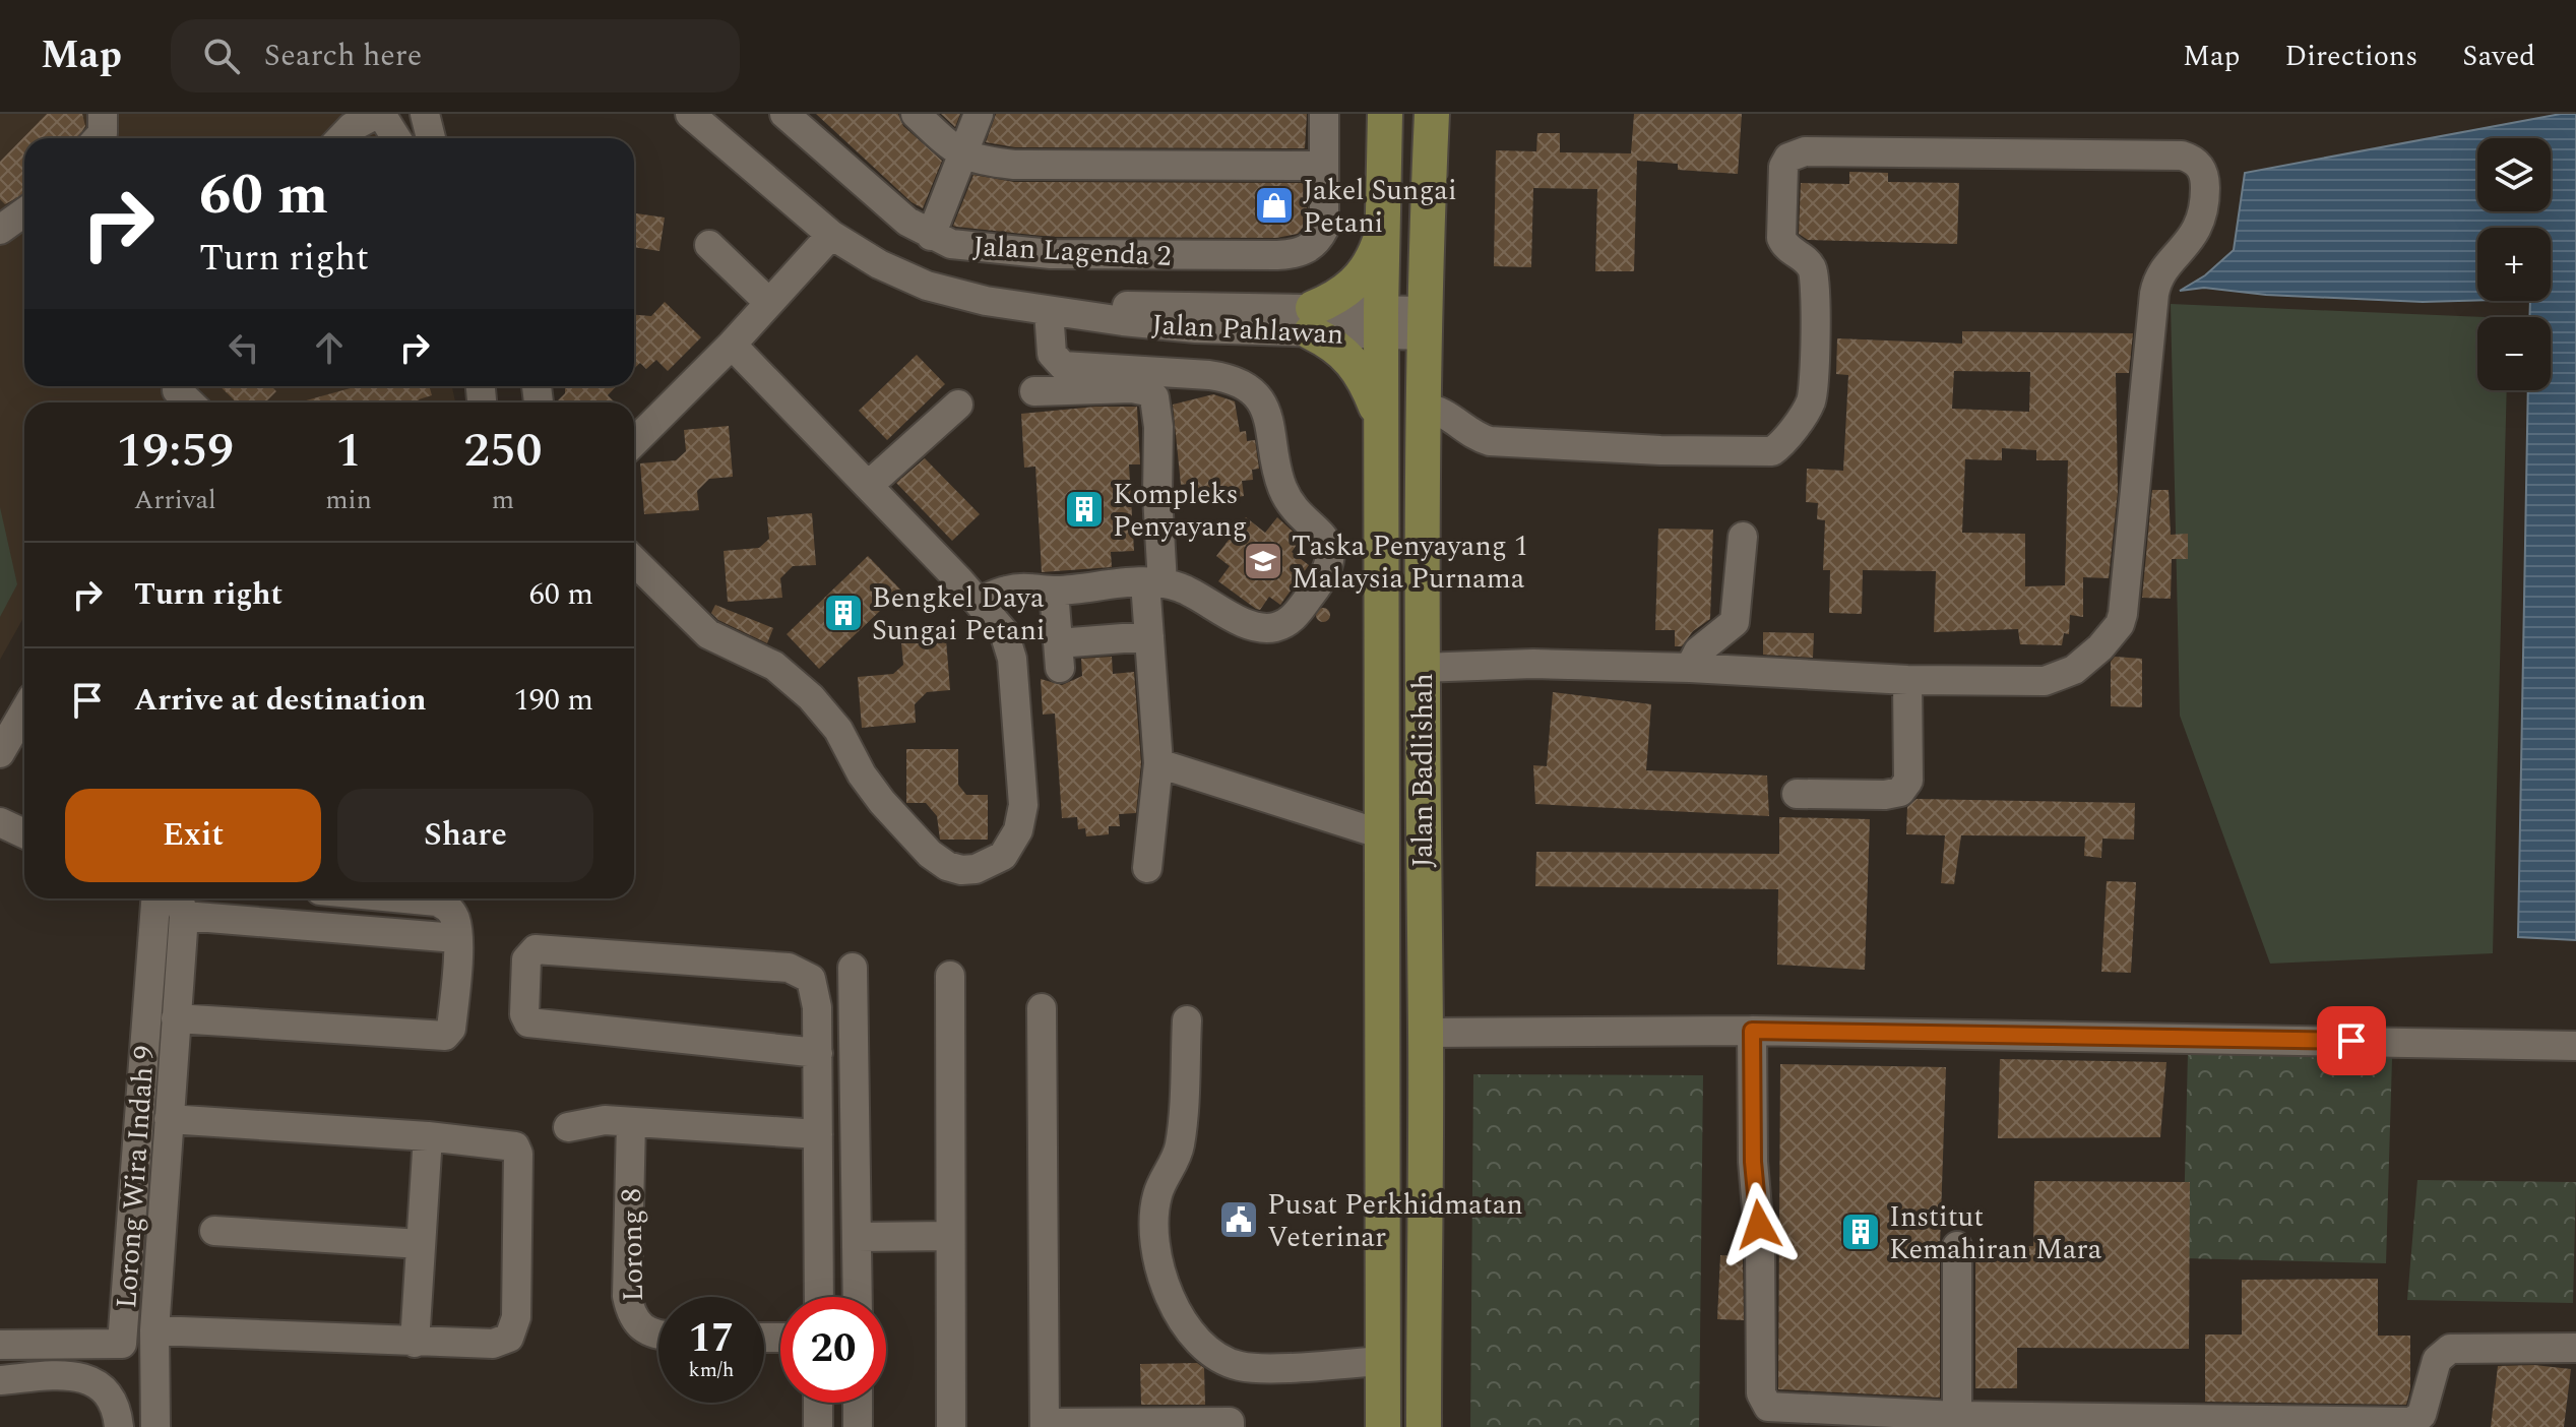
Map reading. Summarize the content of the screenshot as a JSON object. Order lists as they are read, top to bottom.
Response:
{
  "streets": {
    "main road": ["Jalan Badlishah"],
    "street": [
      "Jalan Lagenda 2",
      "Jalan Pahlawan",
      "Lorong Wira Indah 9",
      "Lorong 8"
    ]
  },
  "crossings": [
    ["Jalan Pahlawan", "Jalan Badlishah"]
  ],
  "places": {
    "shop": ["Jakel Sungai Petani"],
    "building": ["Kompleks Penyayang", "Bengkel Daya Sungai Petani", "Institut Kemahiran Mara"],
    "school or university": ["Taska Penyayang 1 Malaysia Purnama"],
    "public building": ["Pusat Perkhidmatan Veterinar"]
  },
  "page": {
    "header": "Map",
    "search": "Search here",
    "nav": ["Map", "Directions", "Saved"],
    "map_buttons": ["+", "−"],
    "turn": ["60 m", "Turn right"],
    "eta": [
      "19:59",
      "Arrival",
      "1",
      "min",
      "250",
      "m"
    ],
    "list": [
      {
        "name": "Turn right",
        "value": "60 m"
      },
      {
        "name": "Arrive at destination",
        "value": "190 m"
      }
    ],
    "buttons": ["Exit", "Share"],
    "speed": "17 km/h",
    "limit": "20"
  }
}
